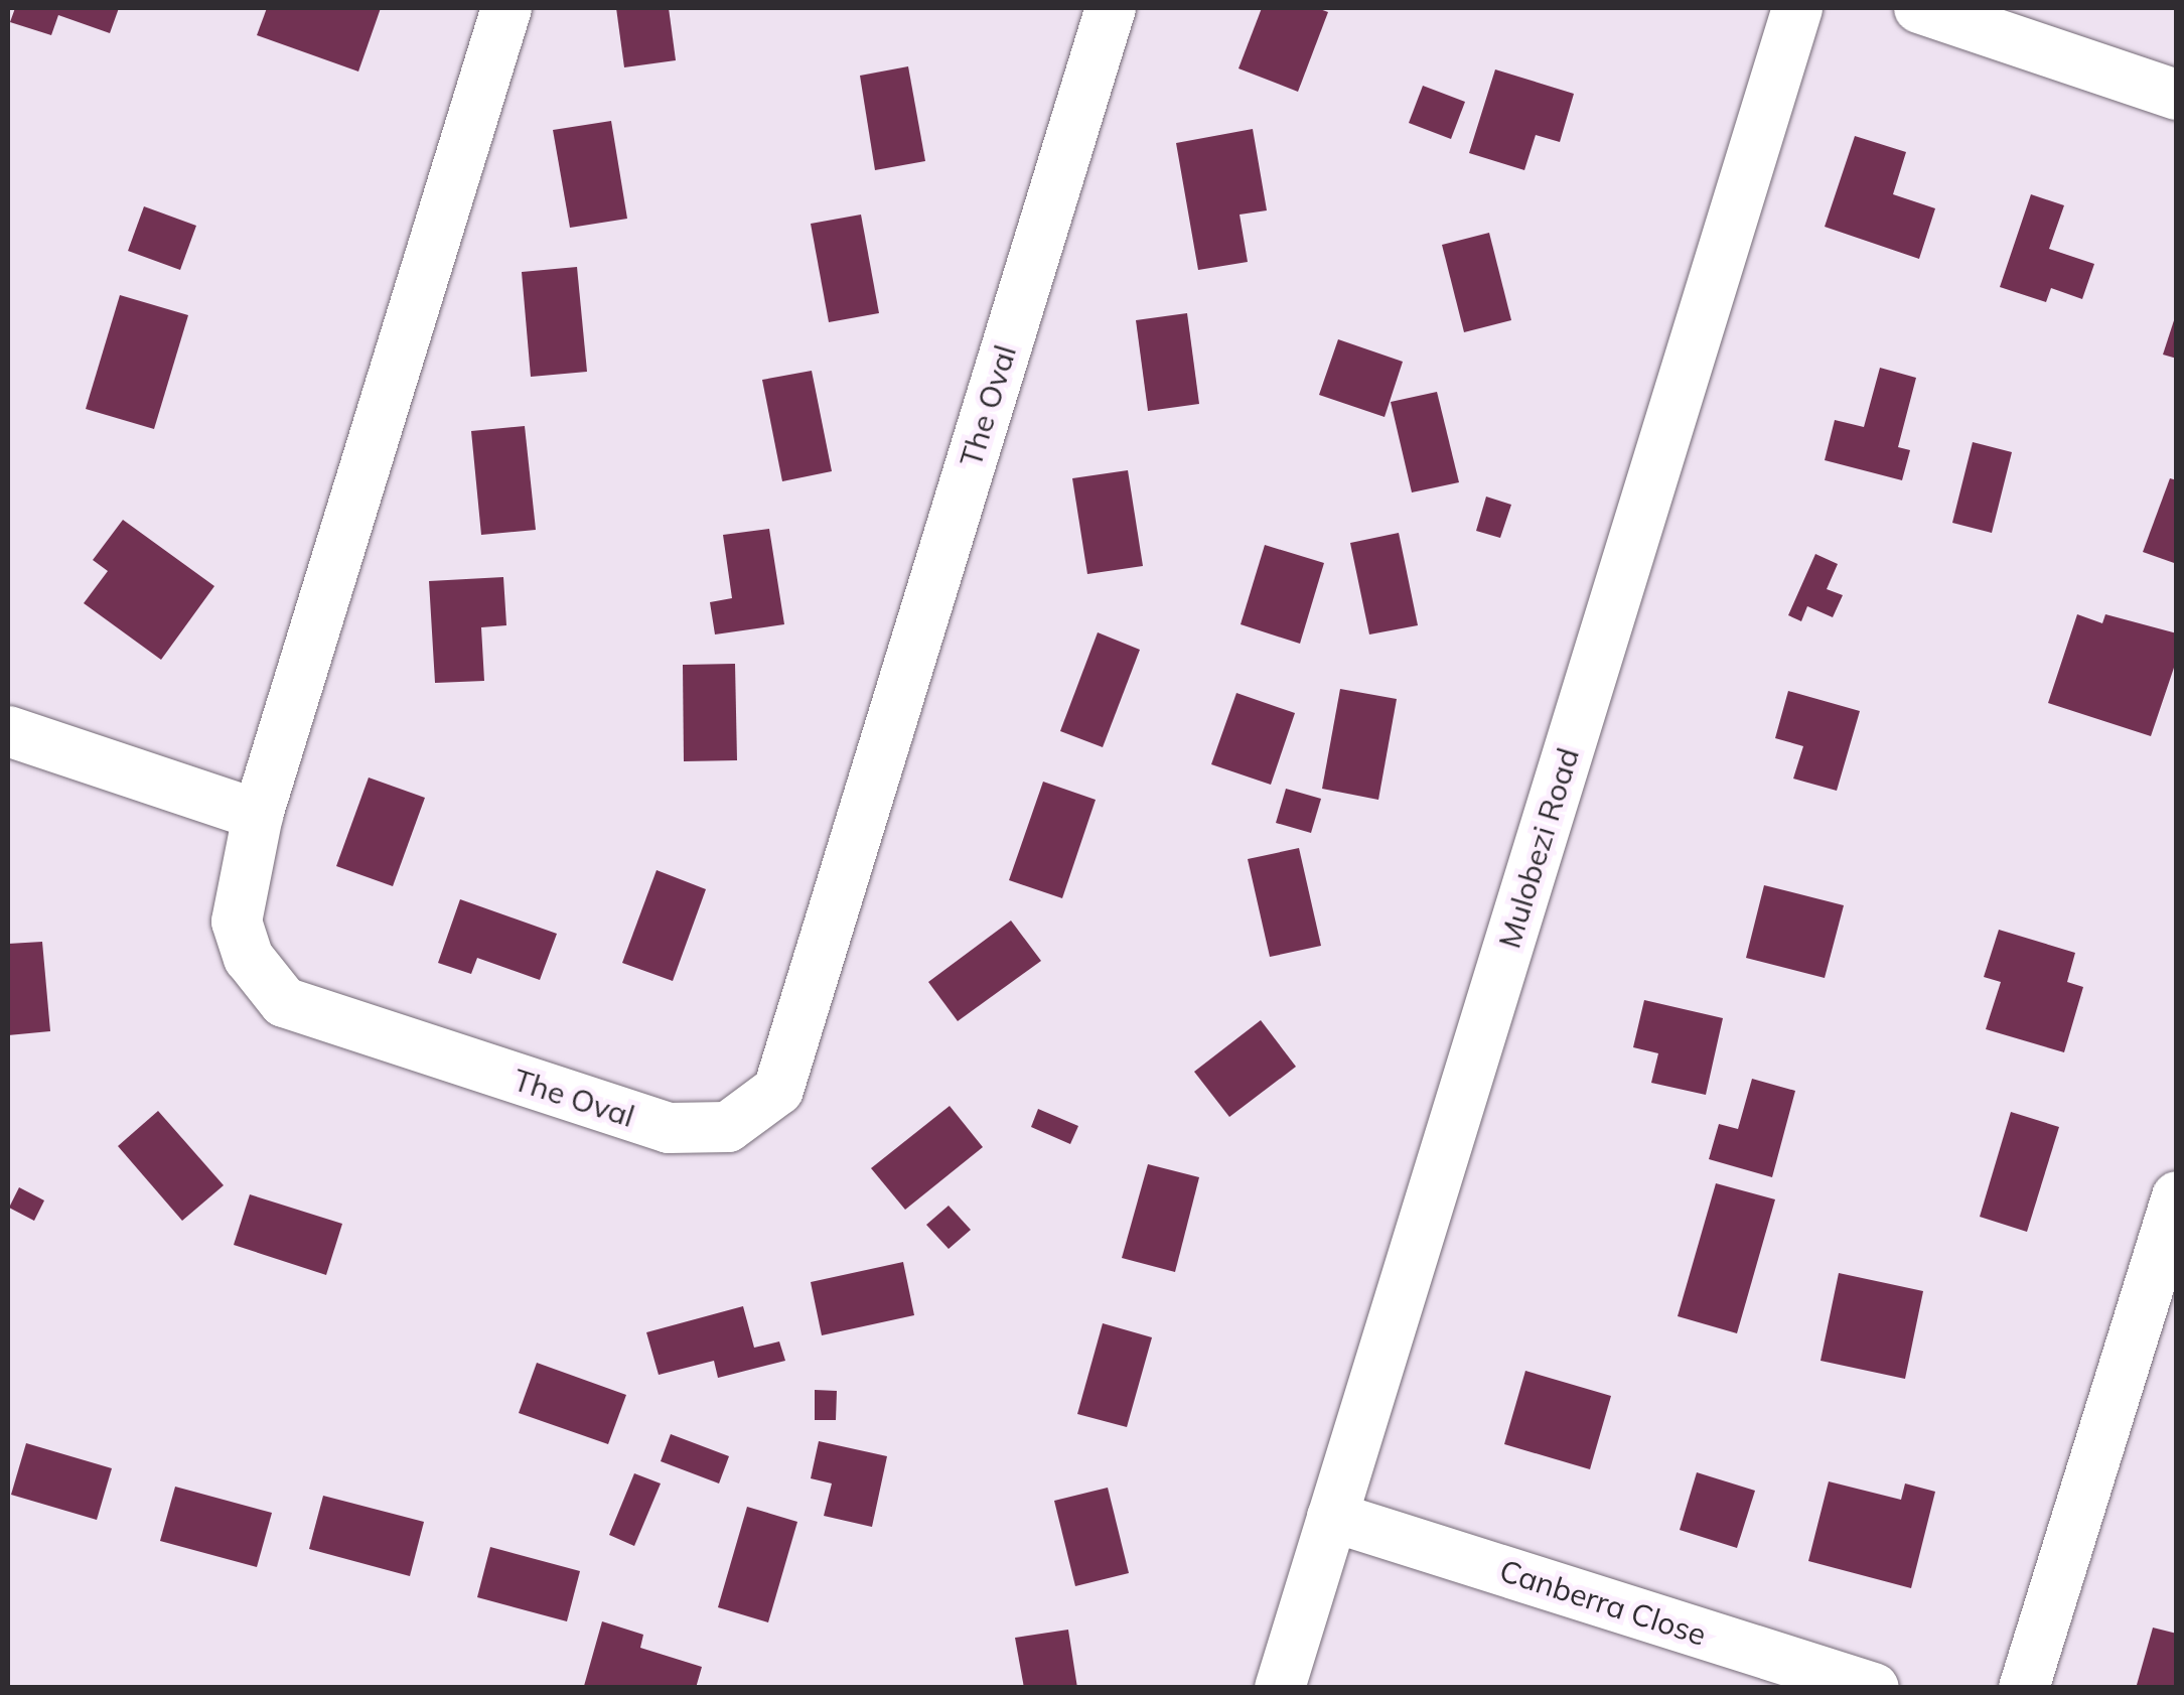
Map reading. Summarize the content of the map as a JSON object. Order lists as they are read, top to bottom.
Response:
{
  "streets": {
    "street": ["The Oval", "Mulobezi Road", "Canberra Close"]
  },
  "crossings": [
    ["Mulobezi Road", "Canberra Close"]
  ]
}
